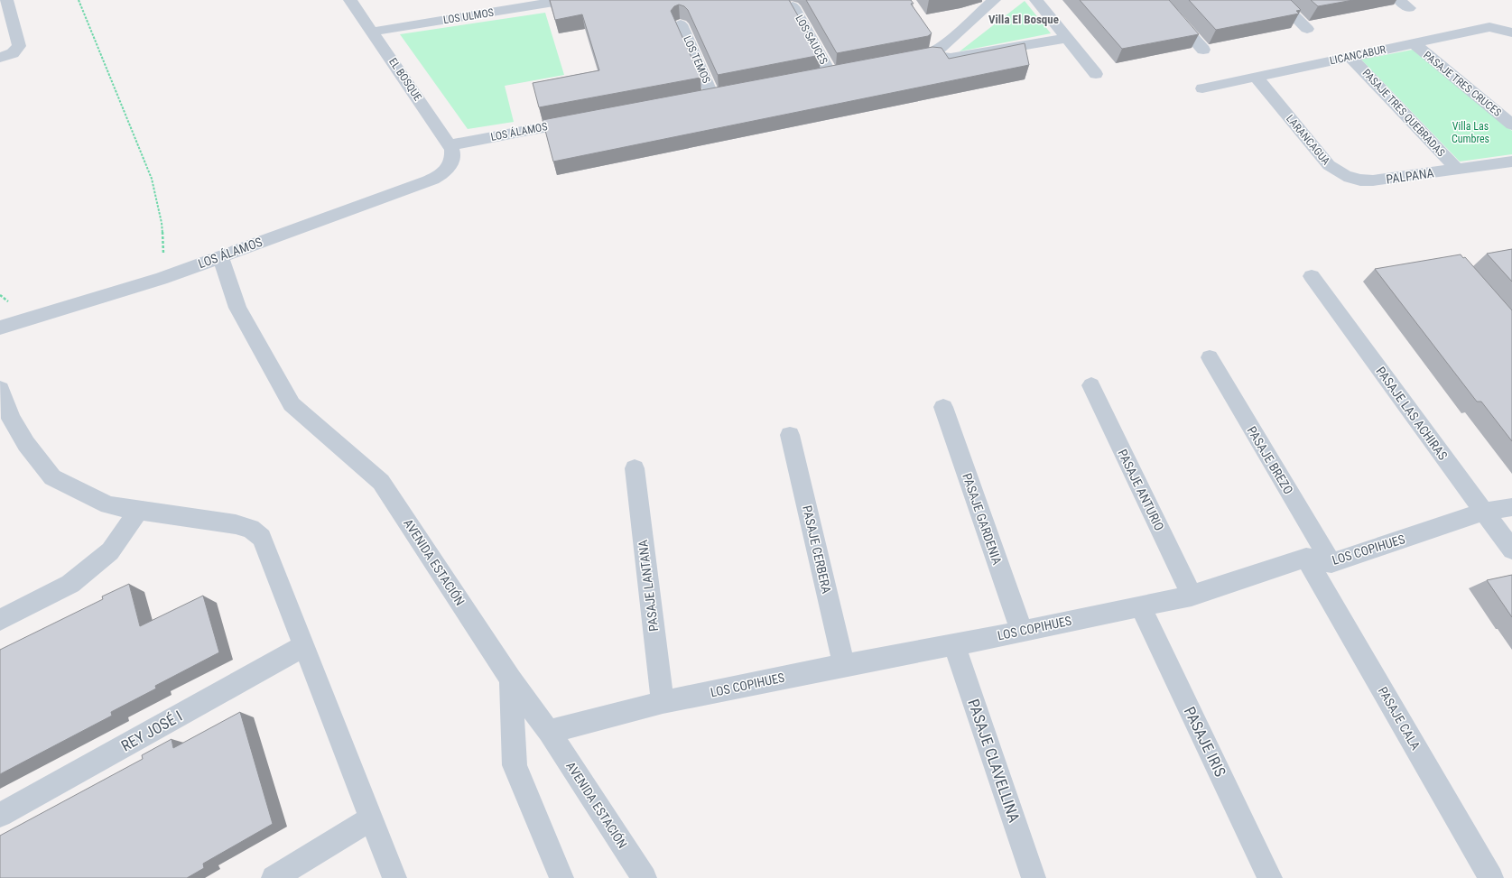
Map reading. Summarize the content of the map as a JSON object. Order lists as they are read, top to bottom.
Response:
{
  "streets": {
    "street": [
      "LOS ULMOS",
      "LOS SAUCES",
      "LICANCABUR",
      "LOS TEMOS",
      "EL BOSQUE",
      "PASAJE TRES CRUCES",
      "PASAJE TRES QUEBRADAS",
      "LOS ÁLAMOS",
      "LARANCAGUA",
      "PALPANA",
      "PASAJE LAS ACHIRAS",
      "PASAJE BREZO",
      "PASAJE ANTURIO",
      "PASAJE GARDENIA",
      "PASAJE CERBERA",
      "LOS COPIHUES",
      "AVENIDA ESTACIÓN",
      "PASAJE LANTANA",
      "PASAJE CALA",
      "REY JOSÉ I",
      "PASAJE IRIS",
      "PASAJE CLAVELLINA"
    ]
  },
  "crossings": [
    ["LOS ULMOS", "EL BOSQUE"],
    ["LICANCABUR", "PASAJE TRES CRUCES"],
    ["LICANCABUR", "PASAJE TRES QUEBRADAS"],
    ["LICANCABUR", "LARANCAGUA"],
    ["EL BOSQUE", "LOS ÁLAMOS"],
    ["PASAJE TRES QUEBRADAS", "PALPANA"],
    ["LOS ÁLAMOS", "AVENIDA ESTACIÓN"],
    ["LARANCAGUA", "PALPANA"],
    ["PASAJE LAS ACHIRAS", "LOS COPIHUES"],
    ["PASAJE BREZO", "LOS COPIHUES"],
    ["PASAJE ANTURIO", "LOS COPIHUES"],
    ["PASAJE GARDENIA", "LOS COPIHUES"],
    ["PASAJE CERBERA", "LOS COPIHUES"],
    ["LOS COPIHUES", "AVENIDA ESTACIÓN"],
    ["LOS COPIHUES", "PASAJE LANTANA"],
    ["LOS COPIHUES", "PASAJE CALA"],
    ["LOS COPIHUES", "PASAJE IRIS"],
    ["LOS COPIHUES", "PASAJE CLAVELLINA"]
  ],
  "districts": ["Villa El Bosque"],
  "parks": ["Villa Las Cumbres"]
}
